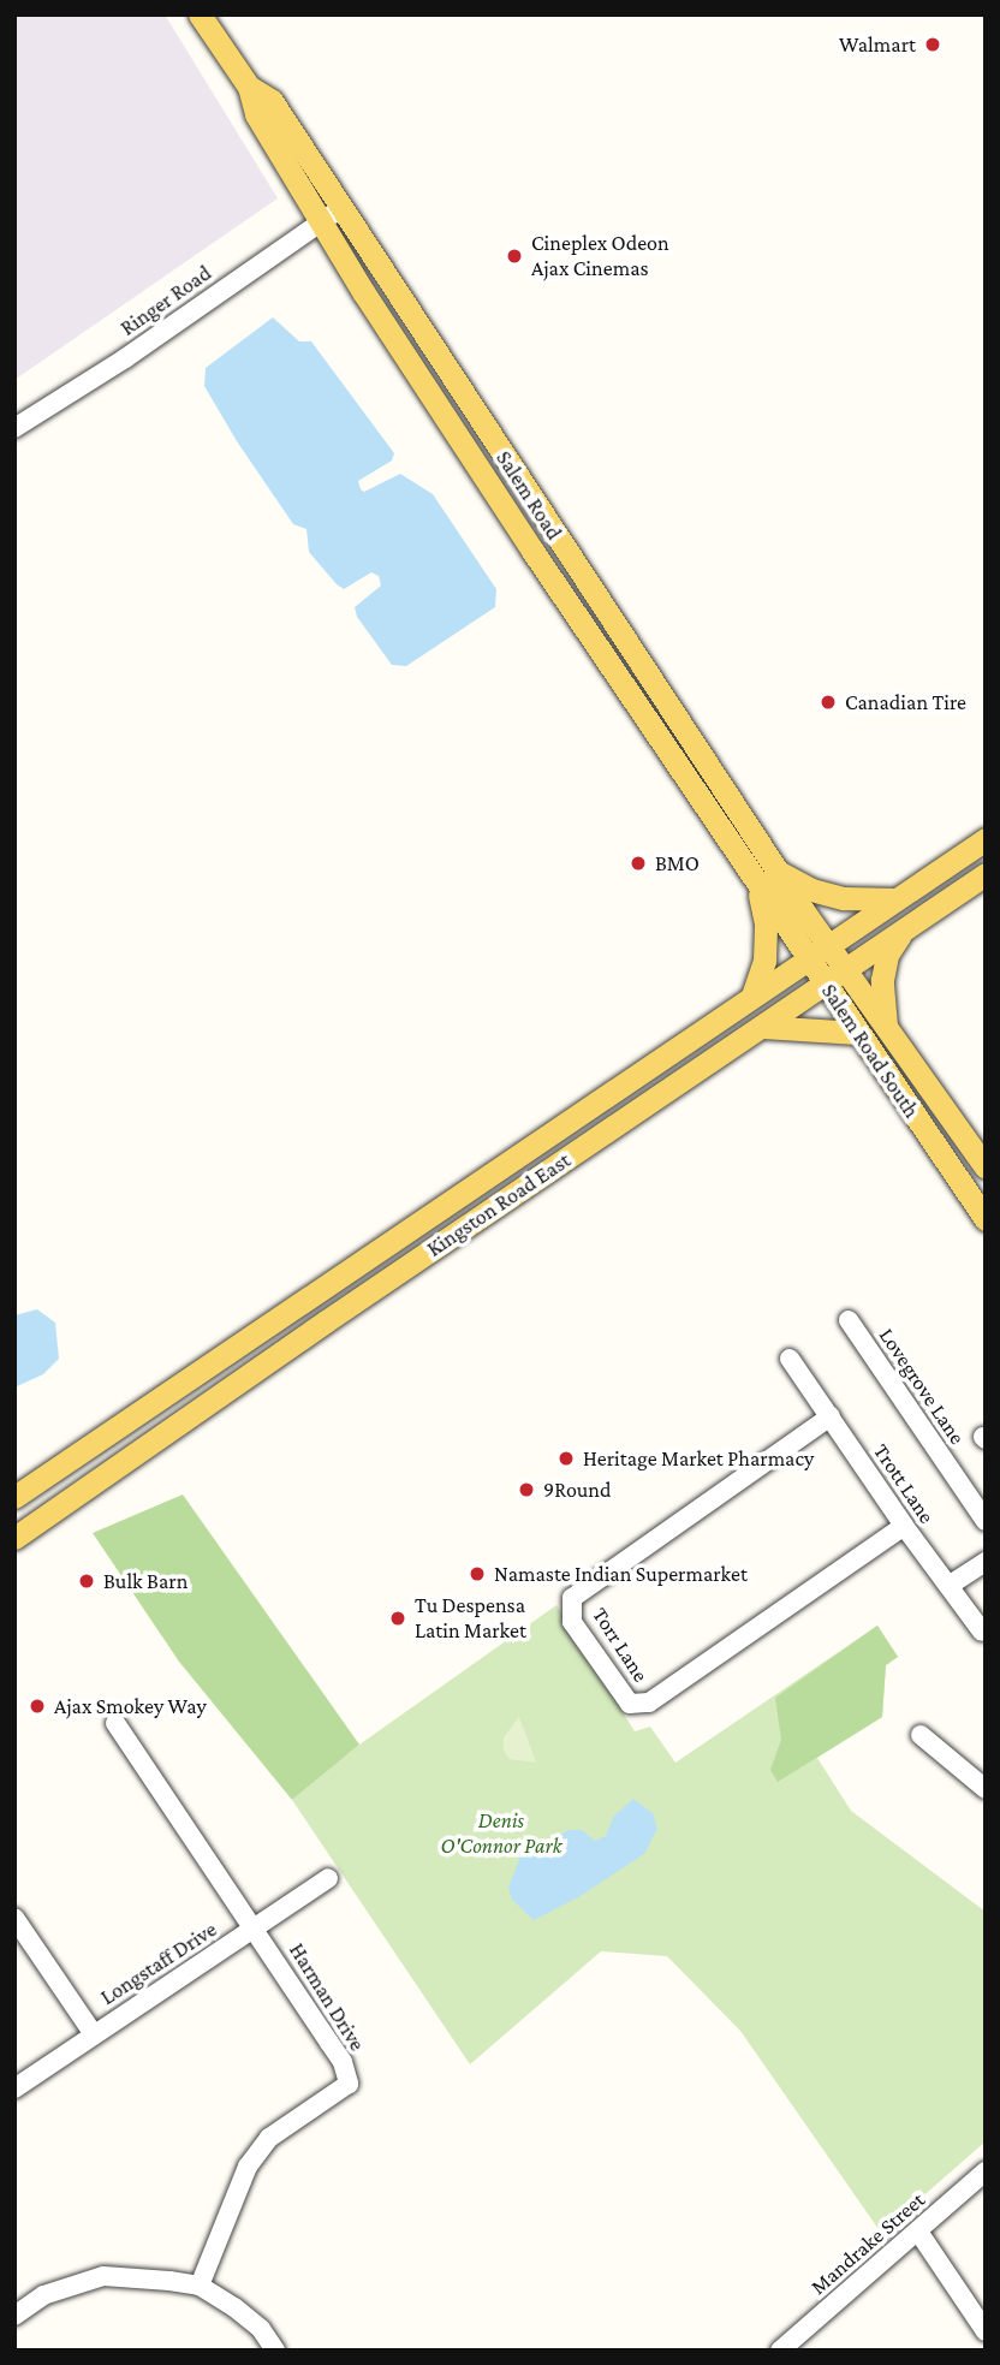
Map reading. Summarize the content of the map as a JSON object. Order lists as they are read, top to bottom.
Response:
{
  "streets": {
    "main road": ["Salem Road", "Salem Road South", "Kingston Road East"],
    "street": [
      "Ringer Road",
      "Lovegrove Lane",
      "Trott Lane",
      "Torr Lane",
      "Longstaff Drive",
      "Harman Drive",
      "Mandrake Street"
    ]
  },
  "crossings": [
    ["Ringer Road", "Salem Road"],
    ["Salem Road", "Salem Road South"],
    ["Salem Road South", "Kingston Road East"],
    ["Trott Lane", "Torr Lane"],
    ["Longstaff Drive", "Harman Drive"]
  ],
  "parks": ["Denis O'Connor Park"],
  "places": [
    "Walmart",
    "Cineplex Odeon Ajax Cinemas",
    "Canadian Tire",
    "BMO",
    "Heritage Market Pharmacy",
    "9Round",
    "Namaste Indian Supermarket",
    "Bulk Barn",
    "Tu Despensa Latin Market",
    "Ajax Smokey Way"
  ]
}
